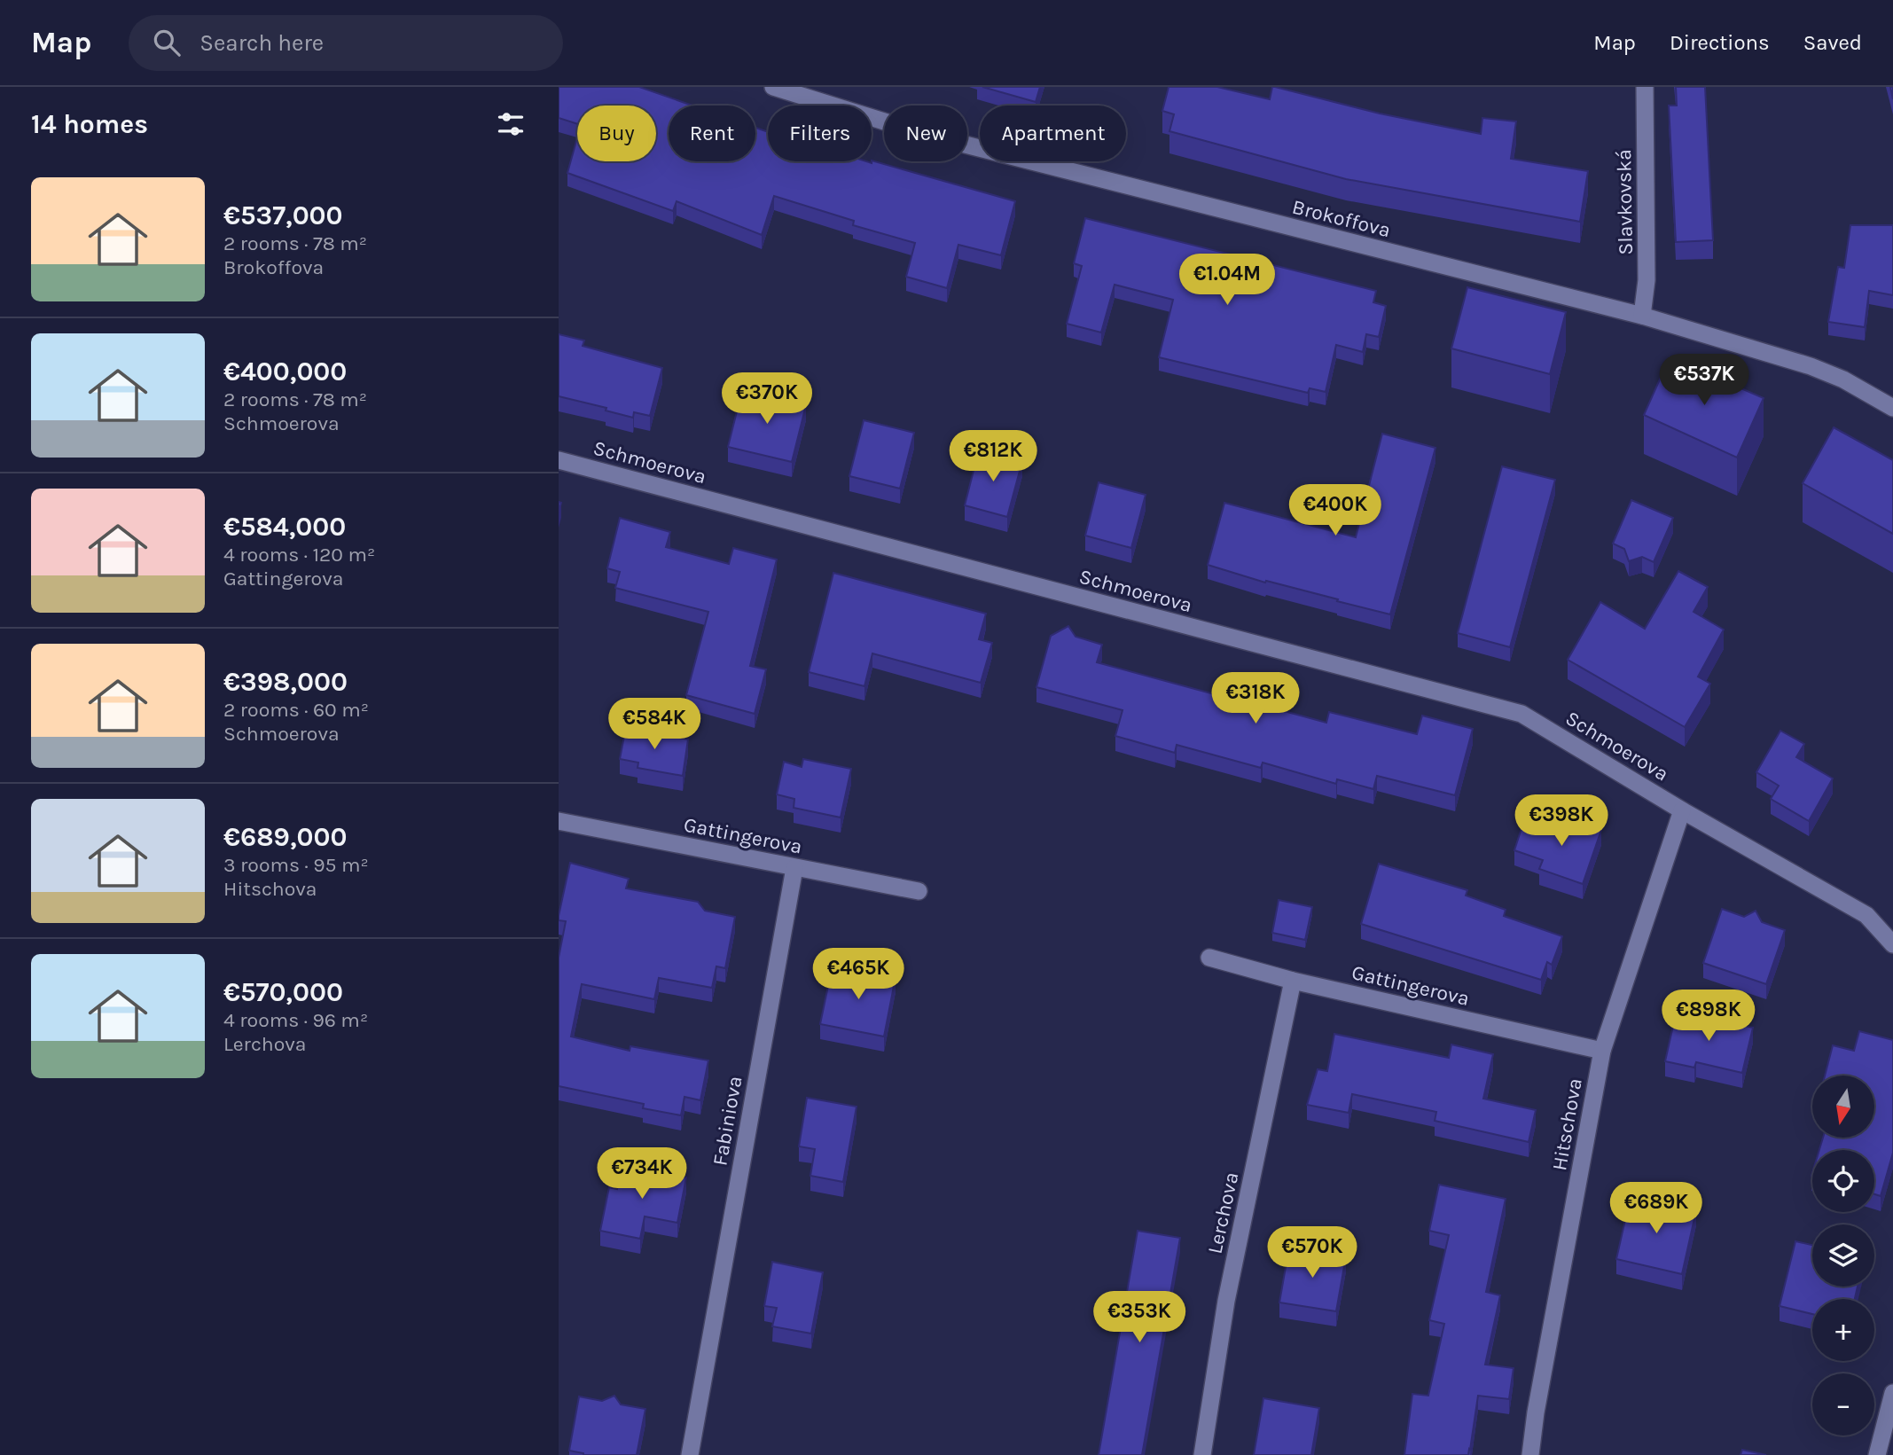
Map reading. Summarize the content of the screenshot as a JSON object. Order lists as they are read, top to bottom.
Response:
{
  "streets": {
    "street": [
      "Slavkovská",
      "Brokoffova",
      "Schmoerova",
      "Gattingerova",
      "Fabiniova",
      "Hitschova",
      "Lerchova"
    ]
  },
  "crossings": [
    ["Slavkovská", "Brokoffova"],
    ["Schmoerova", "Hitschova"],
    ["Gattingerova", "Fabiniova"],
    ["Gattingerova", "Hitschova"],
    ["Gattingerova", "Lerchova"]
  ],
  "north": "bottom",
  "page": {
    "header": "Map",
    "search": "Search here",
    "nav": ["Map", "Directions", "Saved"],
    "heading": "14 homes",
    "chip": [
      "Buy",
      "Rent",
      "Filters",
      "New",
      "Apartment"
    ],
    "list": [
      {
        "name": "€537,000",
        "note": "2 rooms · 78 m² · Brokoffova"
      },
      {
        "name": "€400,000",
        "note": "2 rooms · 78 m² · Schmoerova"
      },
      {
        "name": "€584,000",
        "note": "4 rooms · 120 m² · Gattingerova"
      },
      {
        "name": "€398,000",
        "note": "2 rooms · 60 m² · Schmoerova"
      },
      {
        "name": "€689,000",
        "note": "3 rooms · 95 m² · Hitschova"
      },
      {
        "name": "€570,000",
        "note": "4 rooms · 96 m² · Lerchova"
      }
    ],
    "price": [
      "€1.04M",
      "€537K",
      "€370K",
      "€812K",
      "€400K",
      "€318K",
      "€584K",
      "€398K",
      "€465K",
      "€898K",
      "€734K",
      "€689K",
      "€570K",
      "€353K"
    ],
    "map_buttons": ["+", "−"]
  }
}
